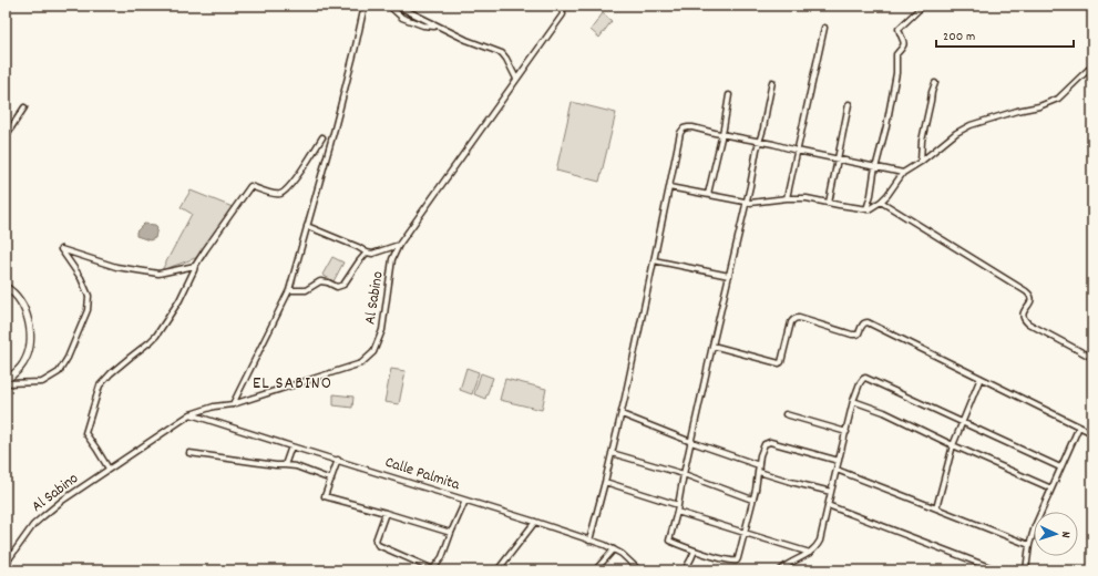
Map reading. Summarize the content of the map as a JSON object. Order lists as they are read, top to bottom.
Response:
{
  "streets": {
    "street": ["Al Sabino", "Calle Palmita"]
  },
  "crossings": [
    ["Al Sabino", "Calle Palmita"]
  ],
  "districts": ["EL SABINO"],
  "scale_bar": "200 m",
  "north": "right"
}
